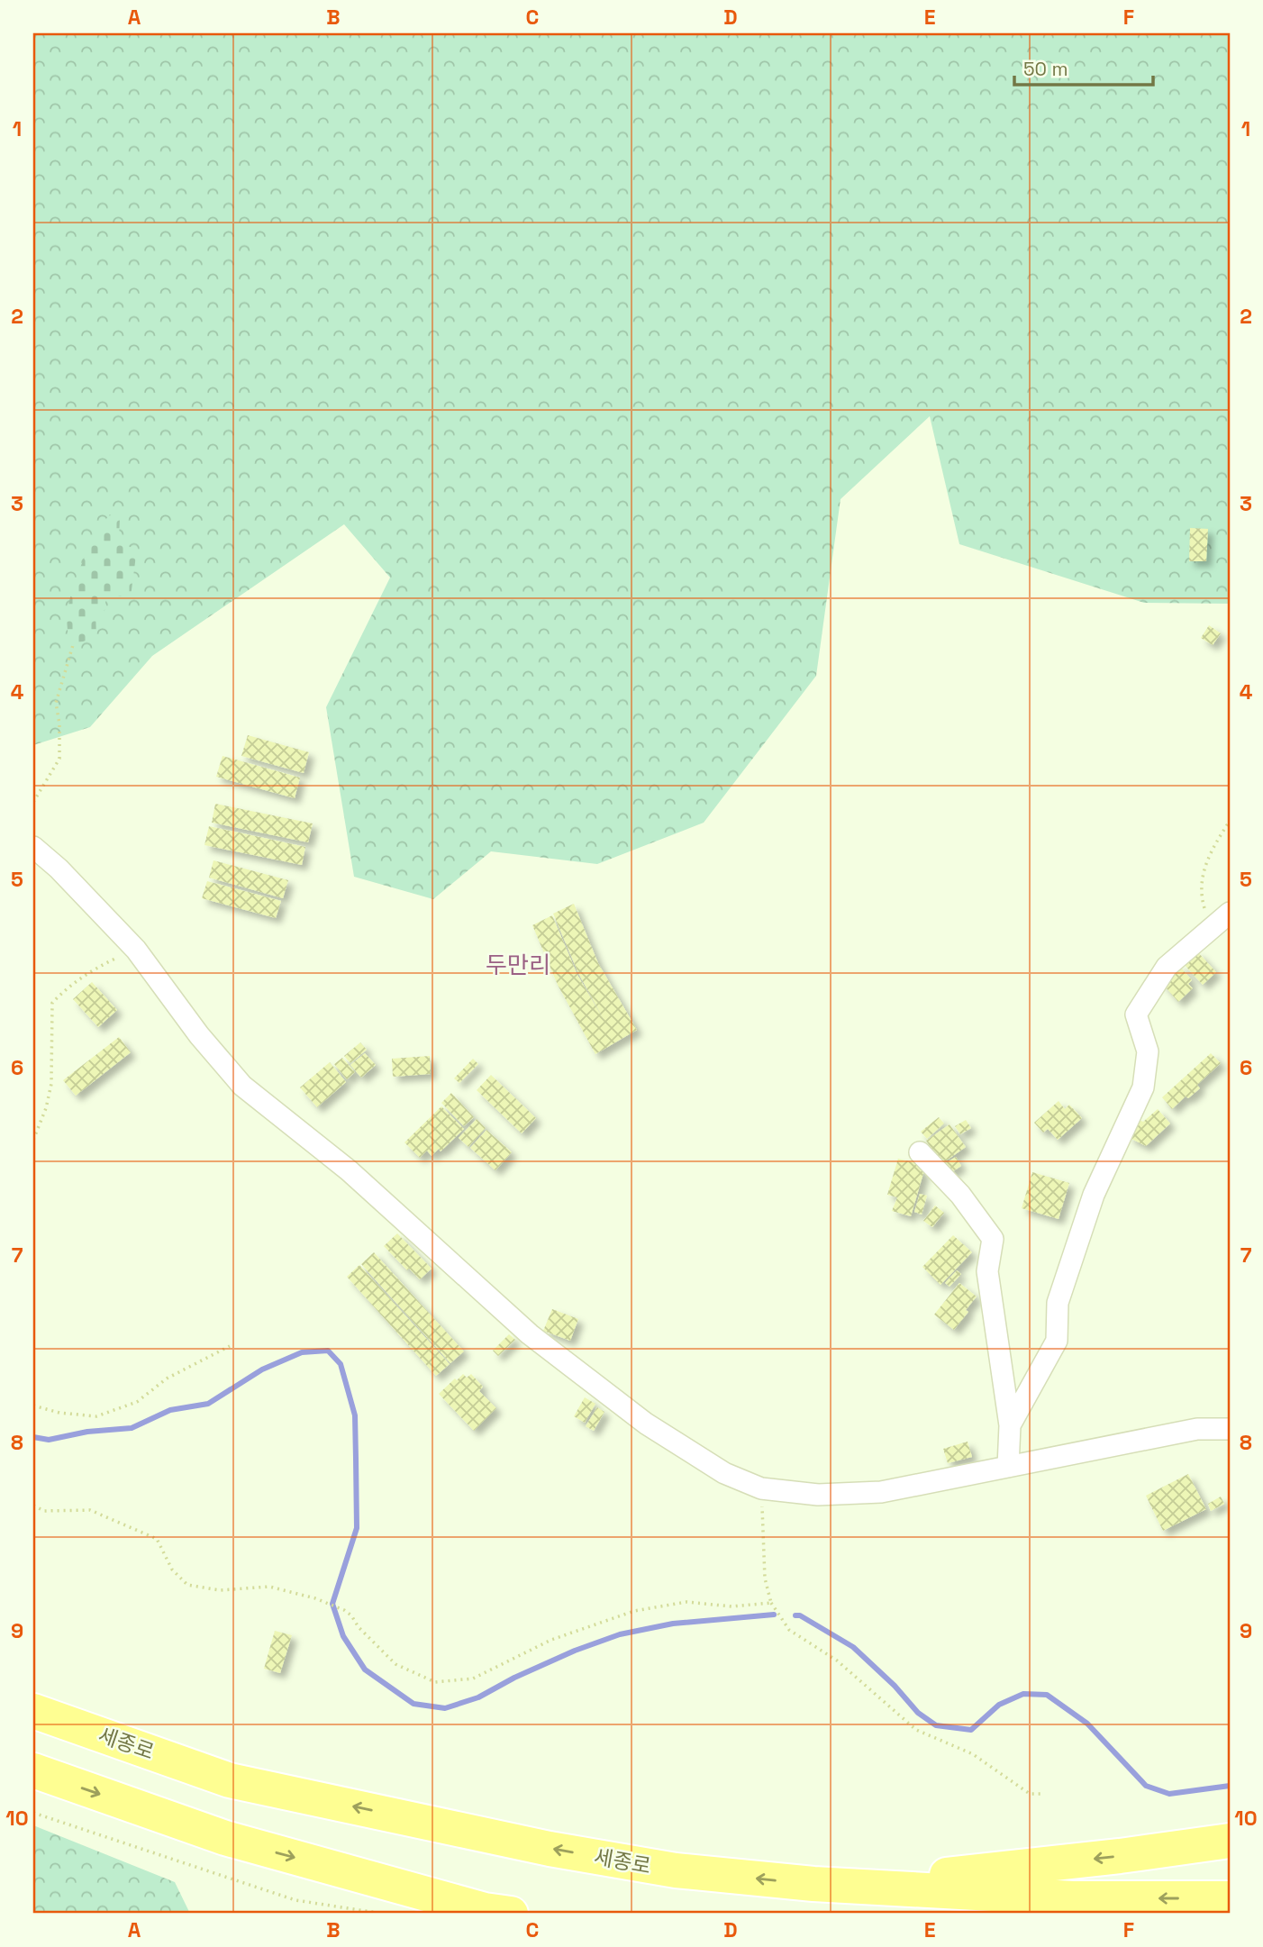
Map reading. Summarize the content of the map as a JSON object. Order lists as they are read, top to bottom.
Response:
{
  "streets": {
    "highway": ["세종로"]
  },
  "districts": ["두만리"],
  "scale_bar": "50 m",
  "grid": {
    "columns": [
      "A",
      "B",
      "C",
      "D",
      "E",
      "F"
    ],
    "rows": [
      "1",
      "2",
      "3",
      "4",
      "5",
      "6",
      "7",
      "8",
      "9",
      "10"
    ]
  }
}
